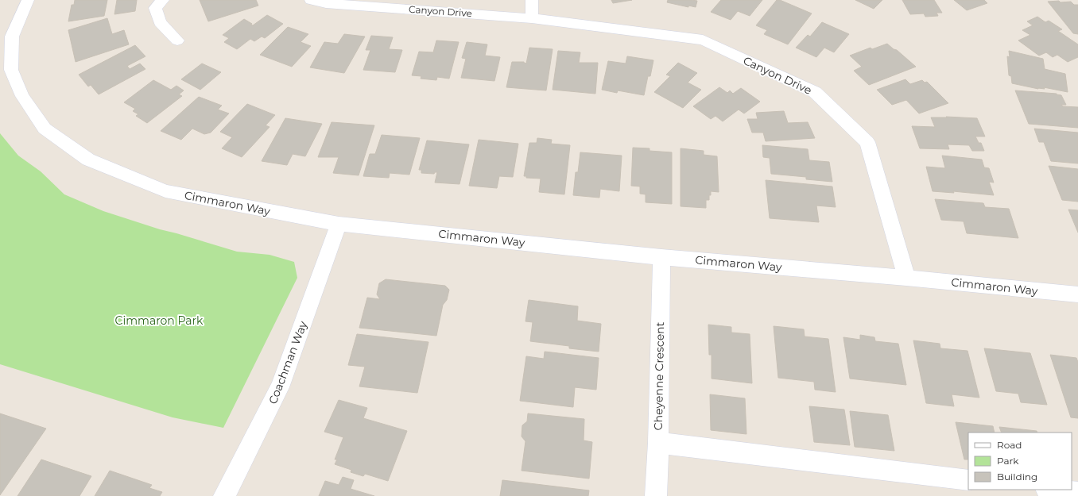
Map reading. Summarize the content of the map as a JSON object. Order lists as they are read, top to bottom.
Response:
{
  "streets": {
    "street": [
      "Canyon Drive",
      "Cimmaron Way",
      "Coachman Way",
      "Cheyenne Crescent"
    ]
  },
  "crossings": [
    ["Canyon Drive", "Cimmaron Way"],
    ["Cimmaron Way", "Coachman Way"],
    ["Cimmaron Way", "Cheyenne Crescent"]
  ],
  "parks": ["Cimmaron Park"],
  "legend": ["Road", "Park", "Building"]
}
